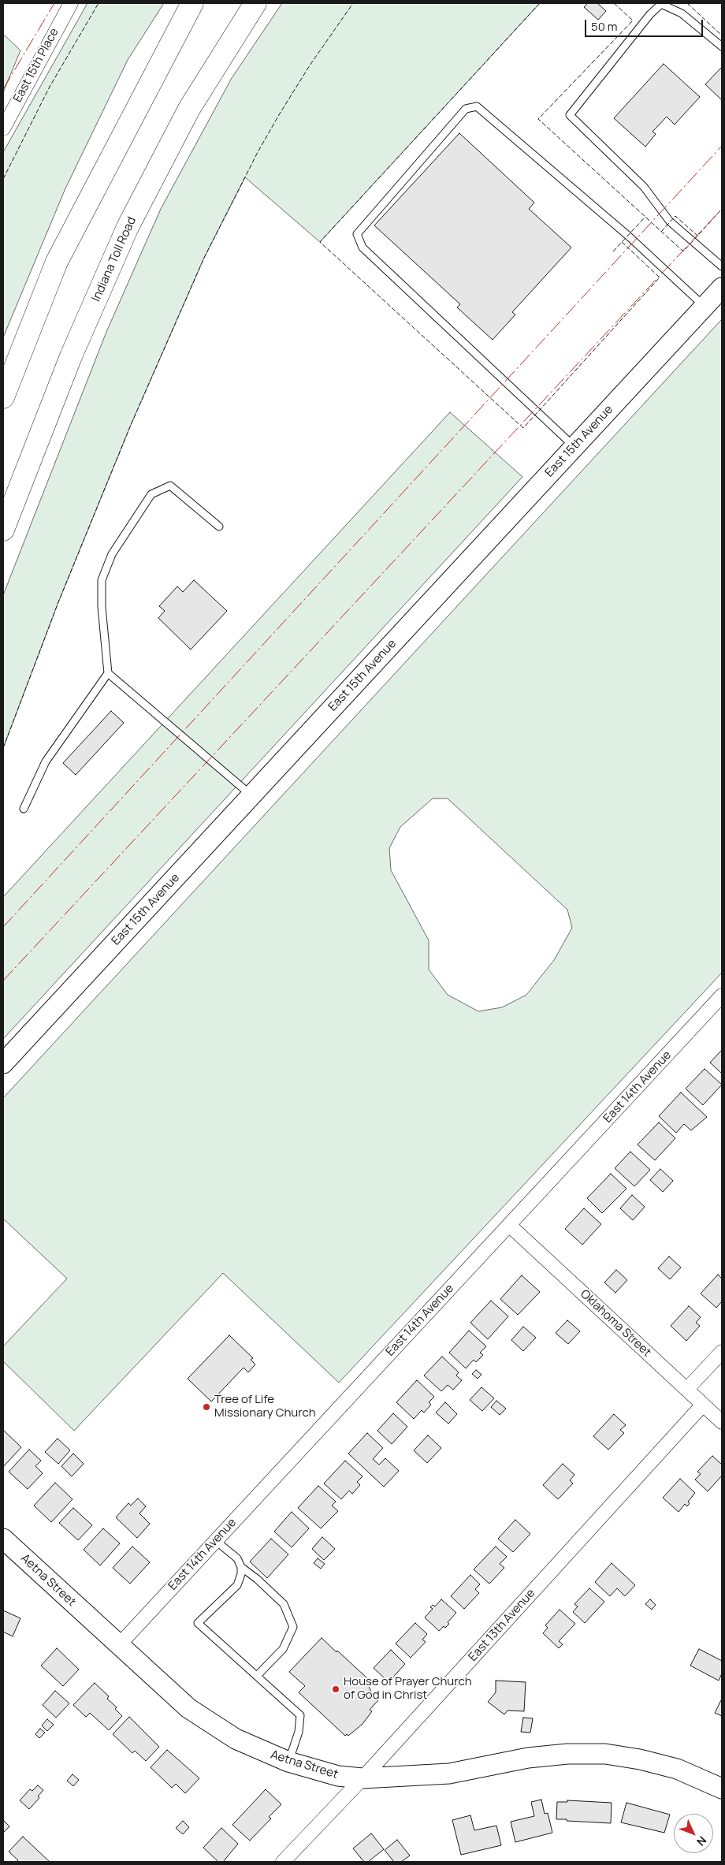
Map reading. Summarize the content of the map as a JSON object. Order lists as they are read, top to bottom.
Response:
{
  "streets": {
    "highway": ["Indiana Toll Road"],
    "street": [
      "East 15th Place",
      "East 15th Avenue",
      "East 14th Avenue",
      "Oklahoma Street",
      "Aetna Street",
      "East 13th Avenue"
    ]
  },
  "crossings": [
    ["East 14th Avenue", "Oklahoma Street"],
    ["East 14th Avenue", "Aetna Street"],
    ["Oklahoma Street", "East 13th Avenue"],
    ["Aetna Street", "East 13th Avenue"]
  ],
  "places": ["Tree of Life Missionary Church", "House of Prayer Church of God in Christ"],
  "scale_bar": "50 m",
  "north": "bottom right"
}
